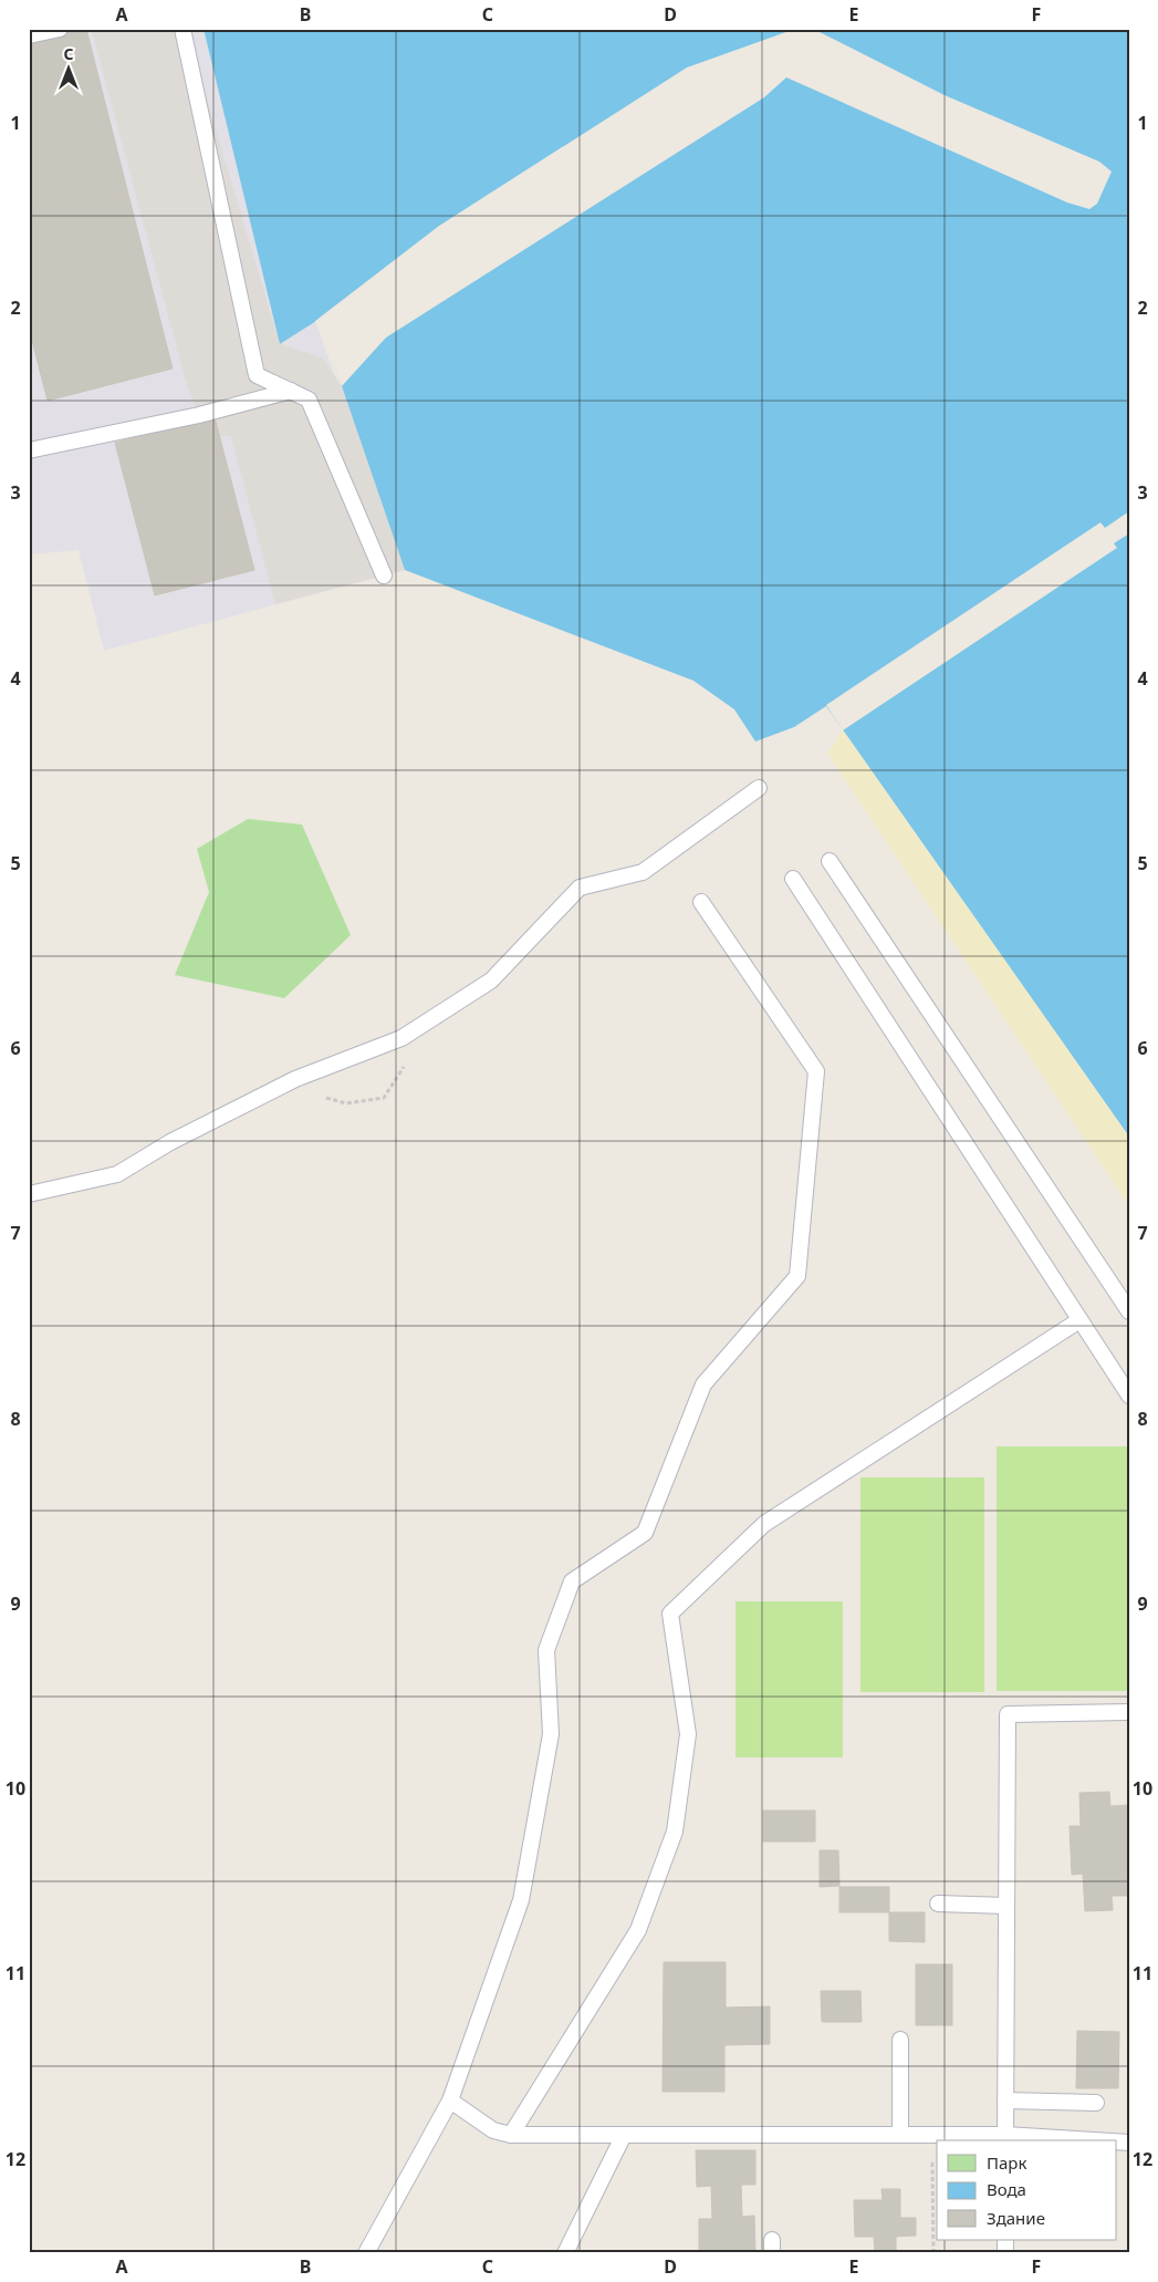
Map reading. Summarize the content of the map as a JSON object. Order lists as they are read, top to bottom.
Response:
{
  "legend": ["Парк", "Вода", "Здание"],
  "north": "top",
  "grid": {
    "columns": [
      "A",
      "B",
      "C",
      "D",
      "E",
      "F"
    ],
    "rows": [
      "1",
      "2",
      "3",
      "4",
      "5",
      "6",
      "7",
      "8",
      "9",
      "10",
      "11",
      "12"
    ]
  }
}
